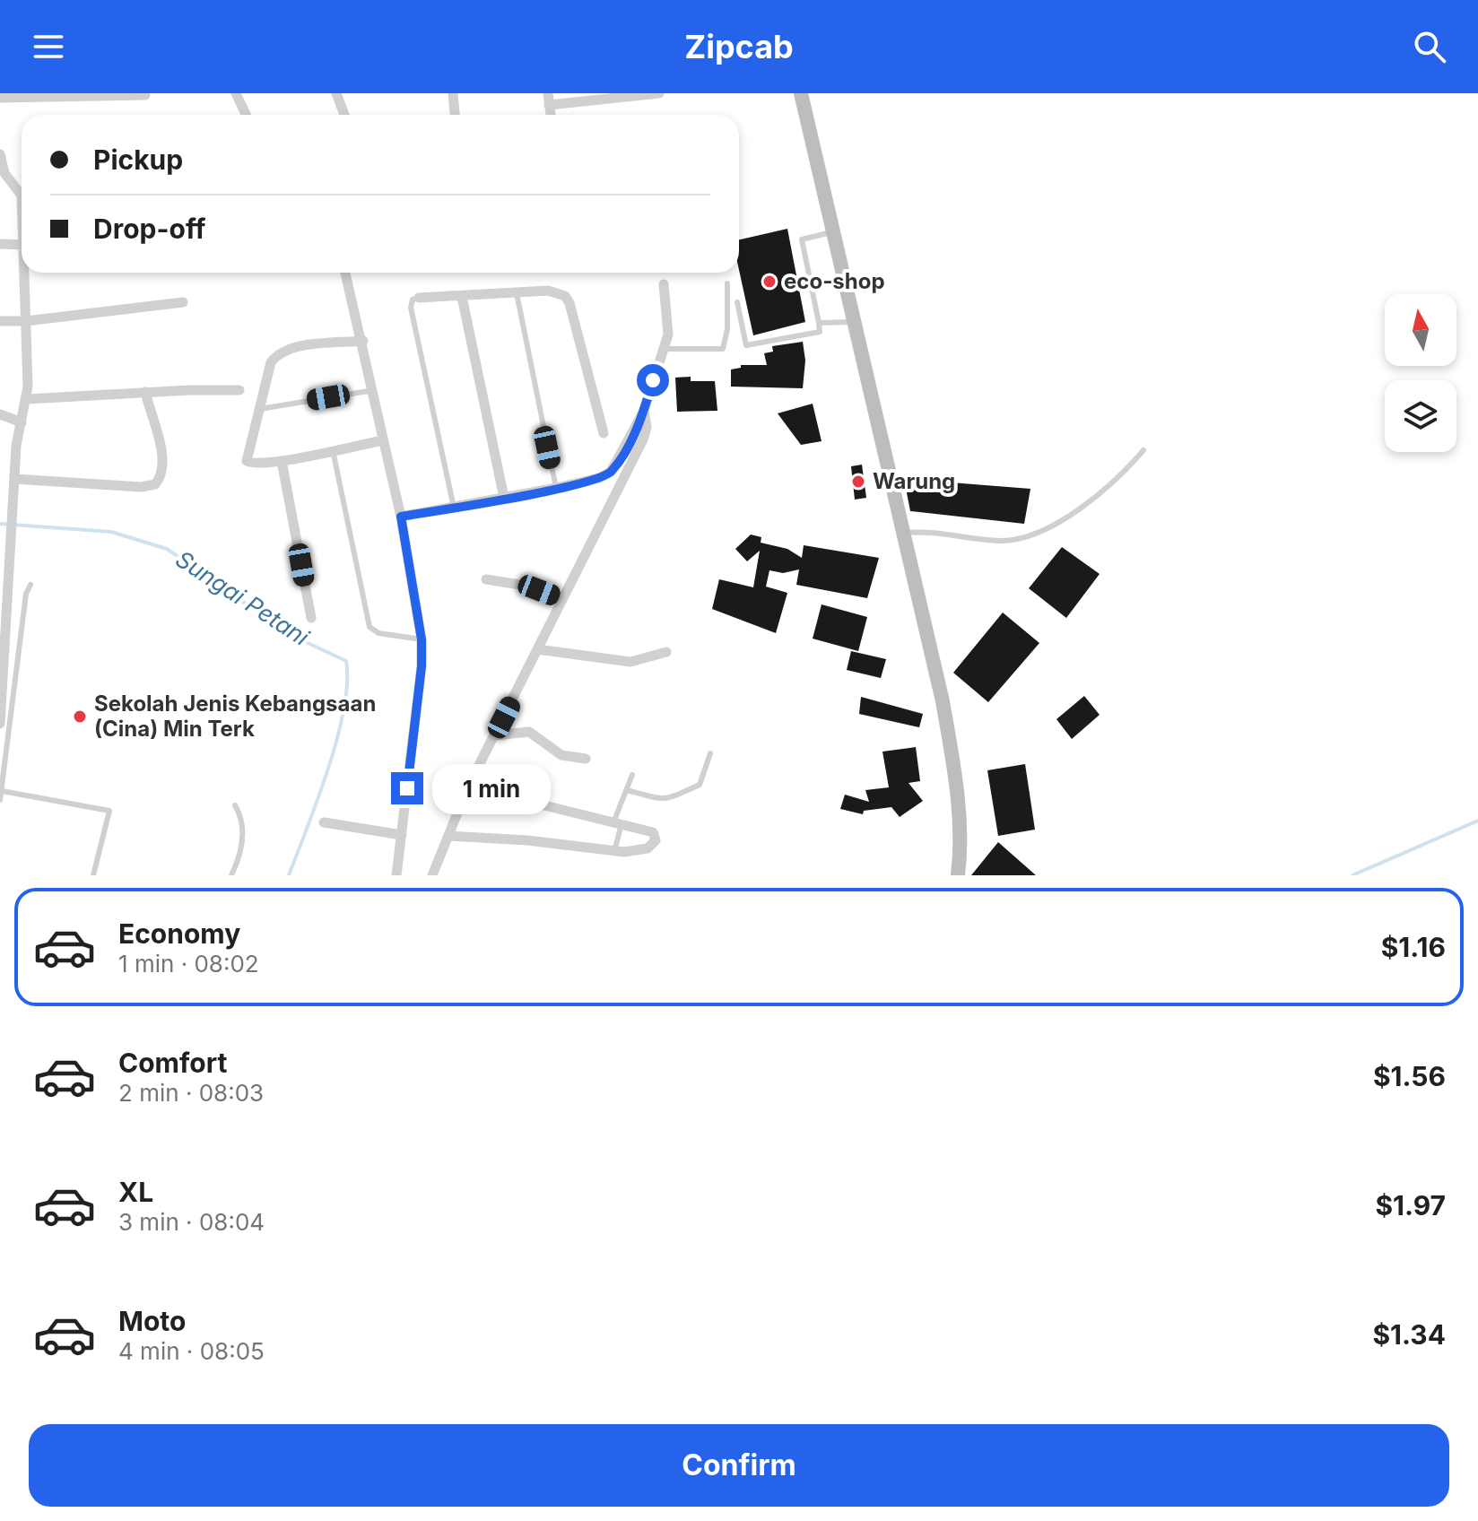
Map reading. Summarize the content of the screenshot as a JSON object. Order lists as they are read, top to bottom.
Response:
{
  "water": ["Sungai Petani"],
  "places": ["eco-shop", "Warung", "Sekolah Jenis Kebangsaan (Cina) Min Terk"],
  "north": "top",
  "page": {
    "header": "Zipcab",
    "banner": ["Pickup", "Drop-off"],
    "bubble": "1 min",
    "list": [
      {
        "name": "Economy",
        "note": "1 min · 08:02",
        "value": "$1.16"
      },
      {
        "name": "Comfort",
        "note": "2 min · 08:03",
        "value": "$1.56"
      },
      {
        "name": "XL",
        "note": "3 min · 08:04",
        "value": "$1.97"
      },
      {
        "name": "Moto",
        "note": "4 min · 08:05",
        "value": "$1.34"
      }
    ],
    "buttons": "Confirm"
  }
}
